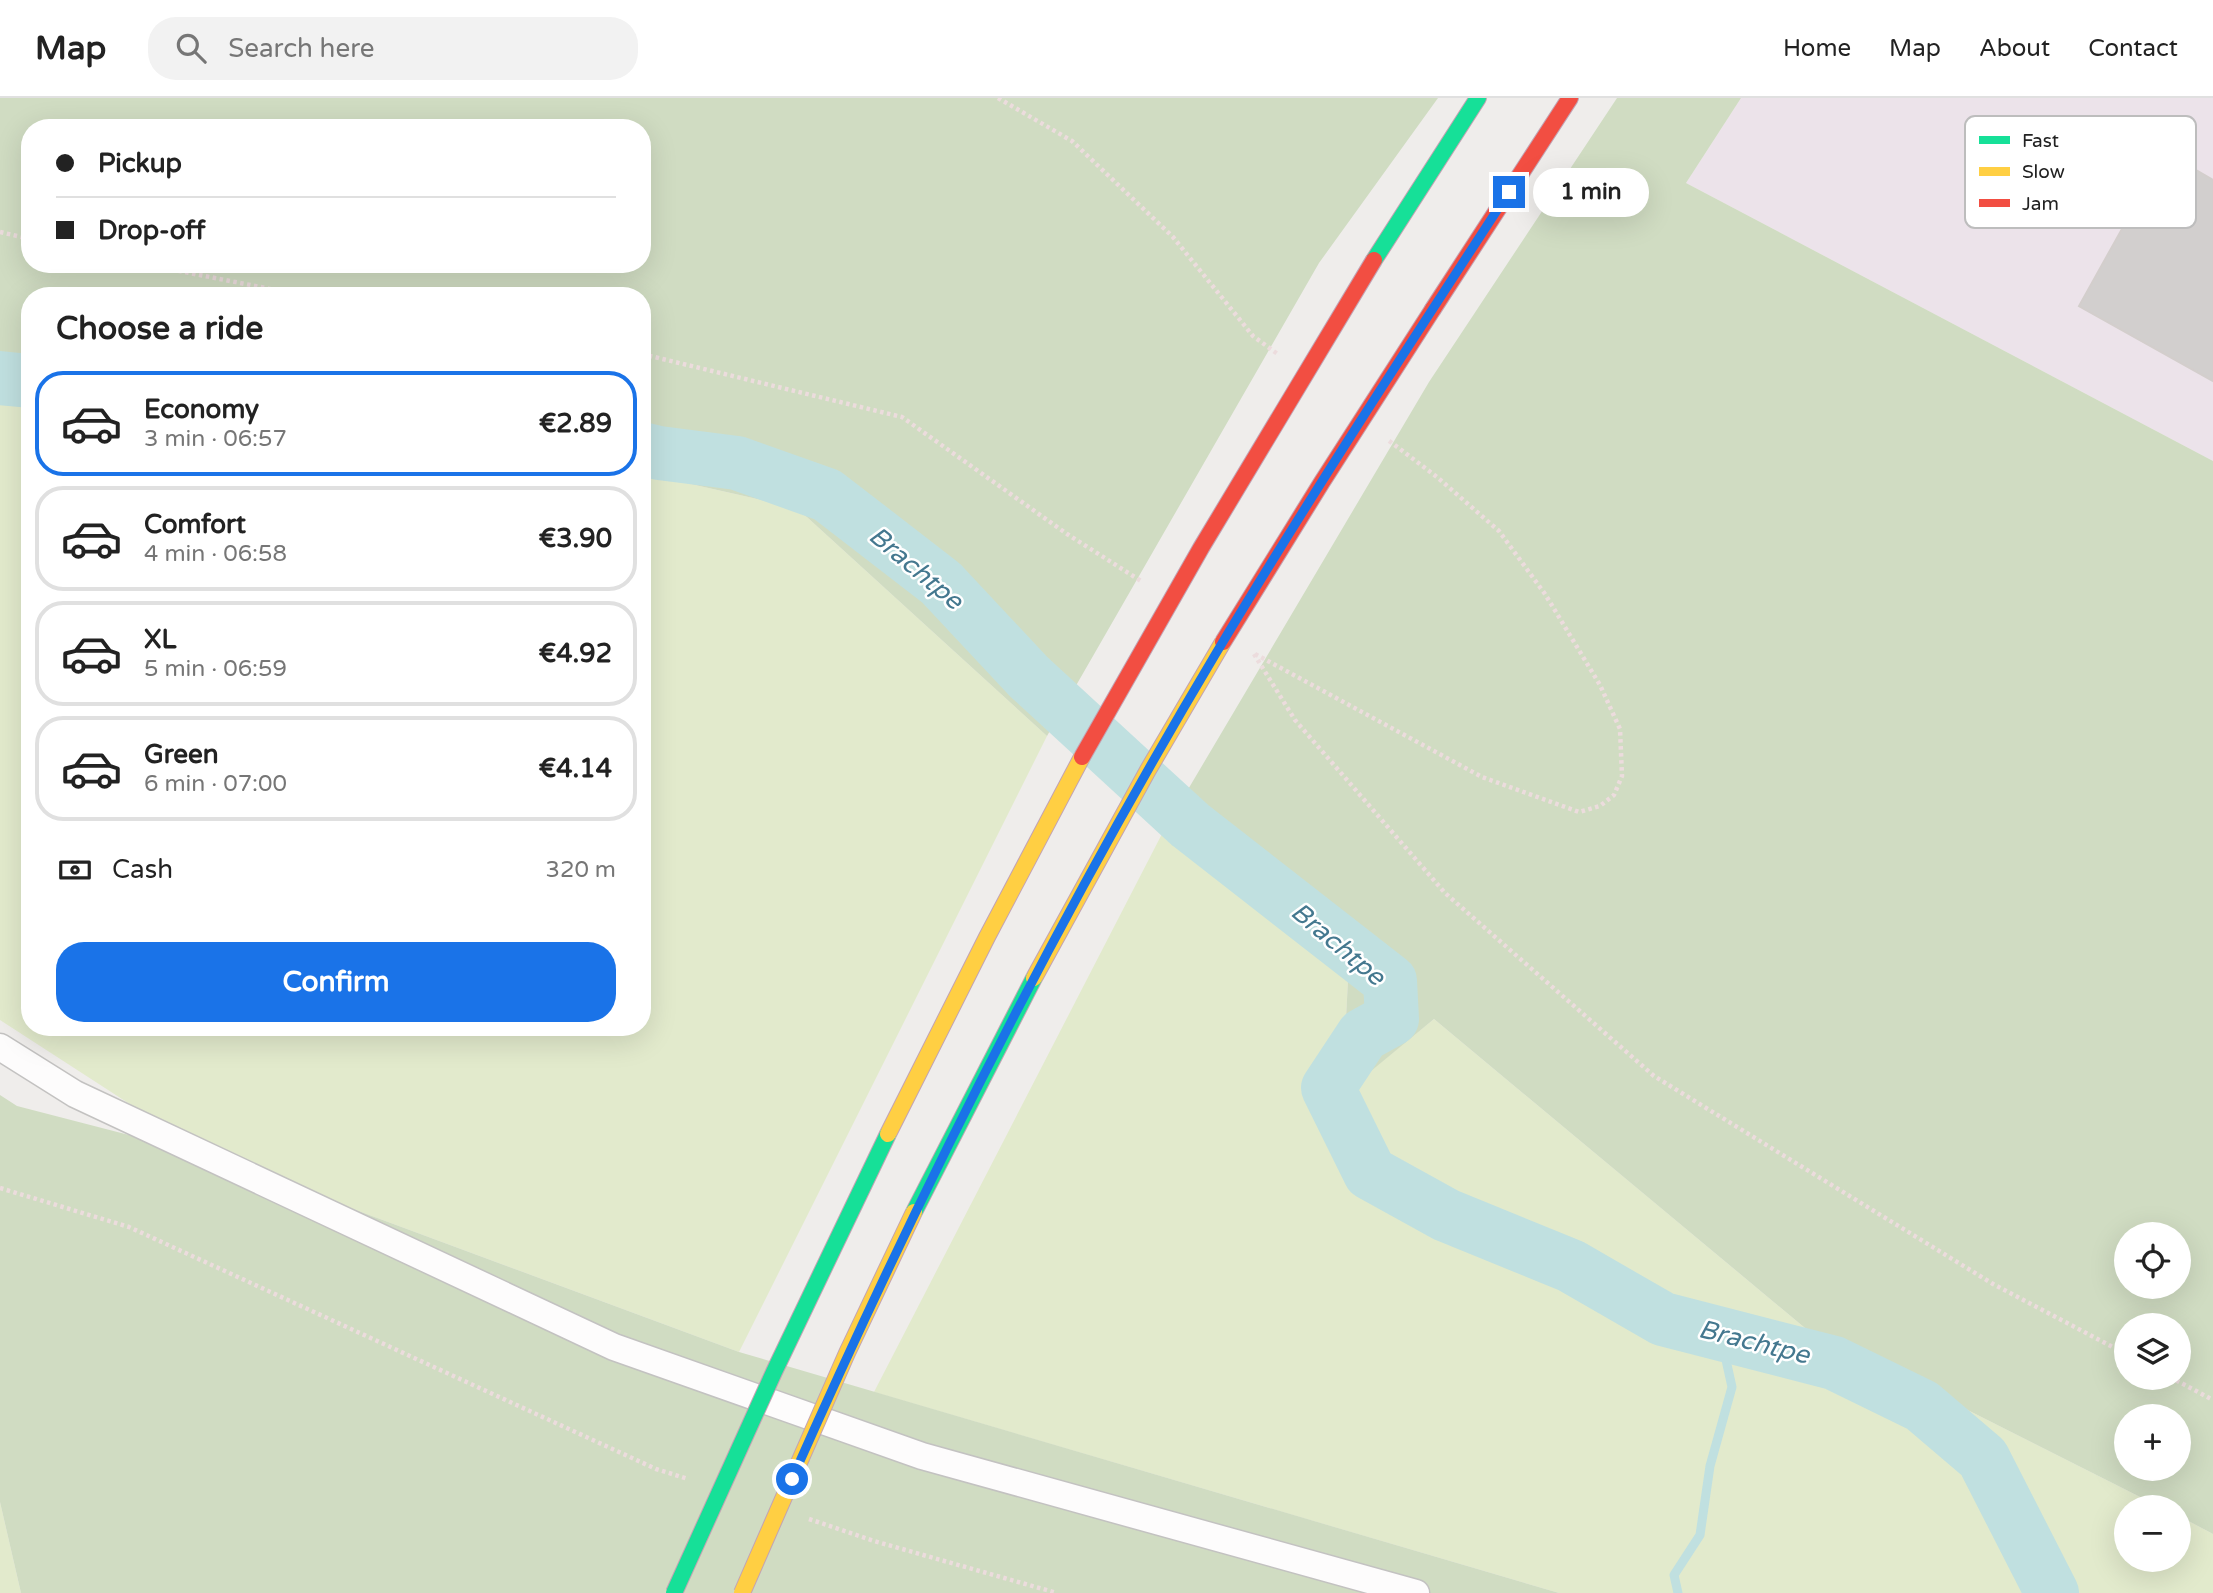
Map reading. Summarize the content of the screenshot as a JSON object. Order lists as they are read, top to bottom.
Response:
{
  "water": ["Brachtpe"],
  "legend": ["Fast", "Slow", "Jam"],
  "page": {
    "header": "Map",
    "search": "Search here",
    "nav": [
      "Home",
      "Map",
      "About",
      "Contact"
    ],
    "banner": ["Pickup", "Drop-off"],
    "bubble": "1 min",
    "heading": "Choose a ride",
    "list": [
      {
        "name": "Economy",
        "note": "3 min · 06:57",
        "value": "€2.89"
      },
      {
        "name": "Comfort",
        "note": "4 min · 06:58",
        "value": "€3.90"
      },
      {
        "name": "XL",
        "note": "5 min · 06:59",
        "value": "€4.92"
      },
      {
        "name": "Green",
        "note": "6 min · 07:00",
        "value": "€4.14"
      }
    ],
    "pay": ["Cash", "320 m"],
    "buttons": "Confirm",
    "map_buttons": ["+", "−"]
  }
}
